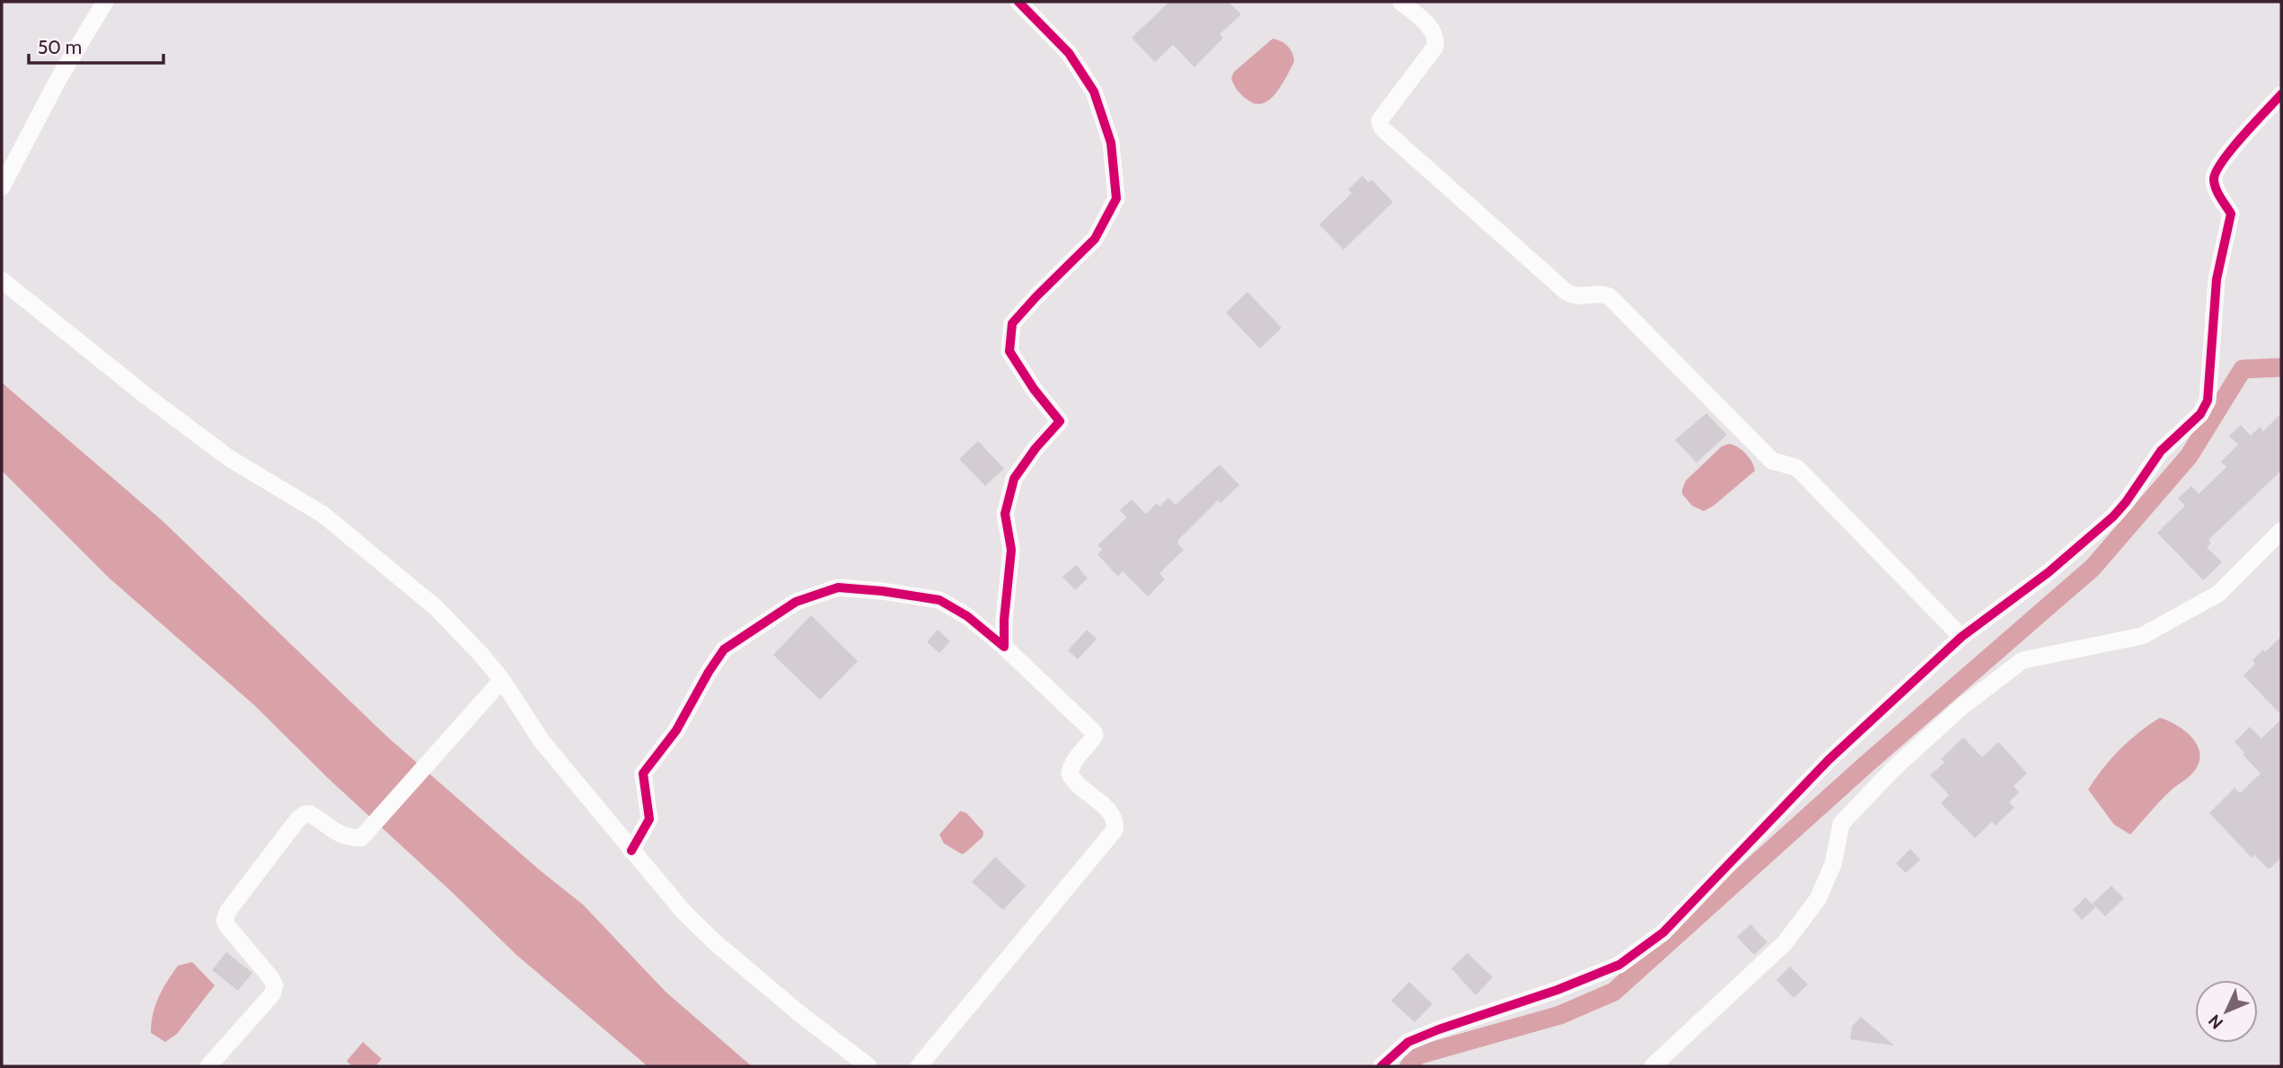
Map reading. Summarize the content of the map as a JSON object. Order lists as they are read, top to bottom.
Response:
{
  "scale_bar": "50 m",
  "north": "bottom left"
}
